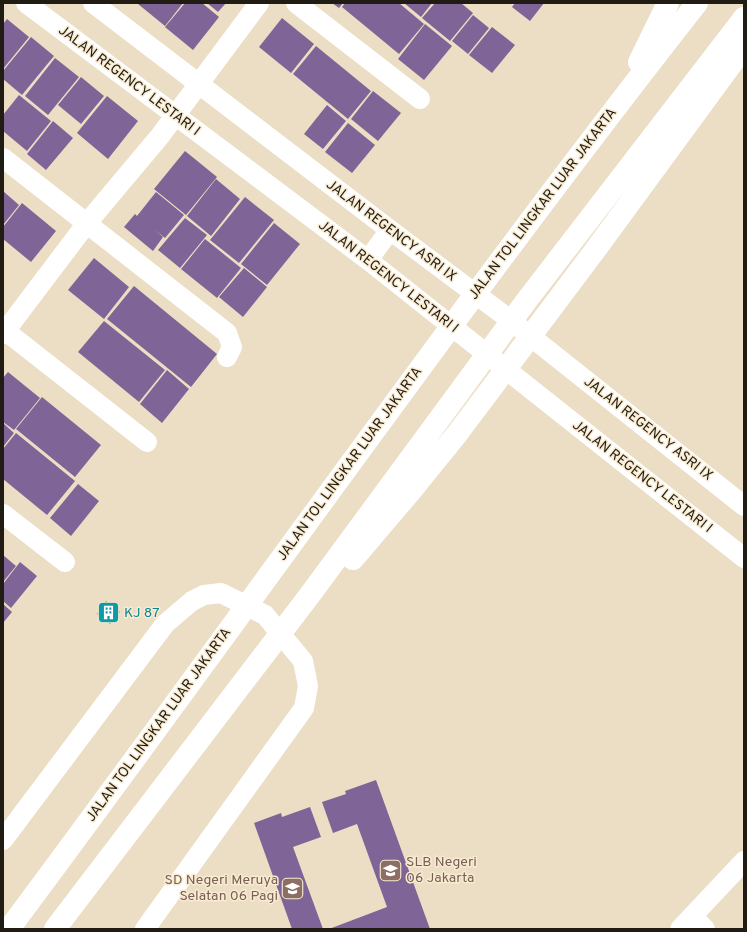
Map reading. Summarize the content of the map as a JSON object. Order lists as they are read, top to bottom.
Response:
{
  "streets": {
    "highway": ["JALAN TOL LINGKAR LUAR JAKARTA"],
    "street": ["JALAN REGENCY LESTARI I", "JALAN REGENCY ASRI IX"]
  },
  "places": {
    "building": ["KJ 87"],
    "school or university": ["SLB Negeri 06 Jakarta", "SD Negeri Meruya Selatan 06 Pagi"]
  }
}
